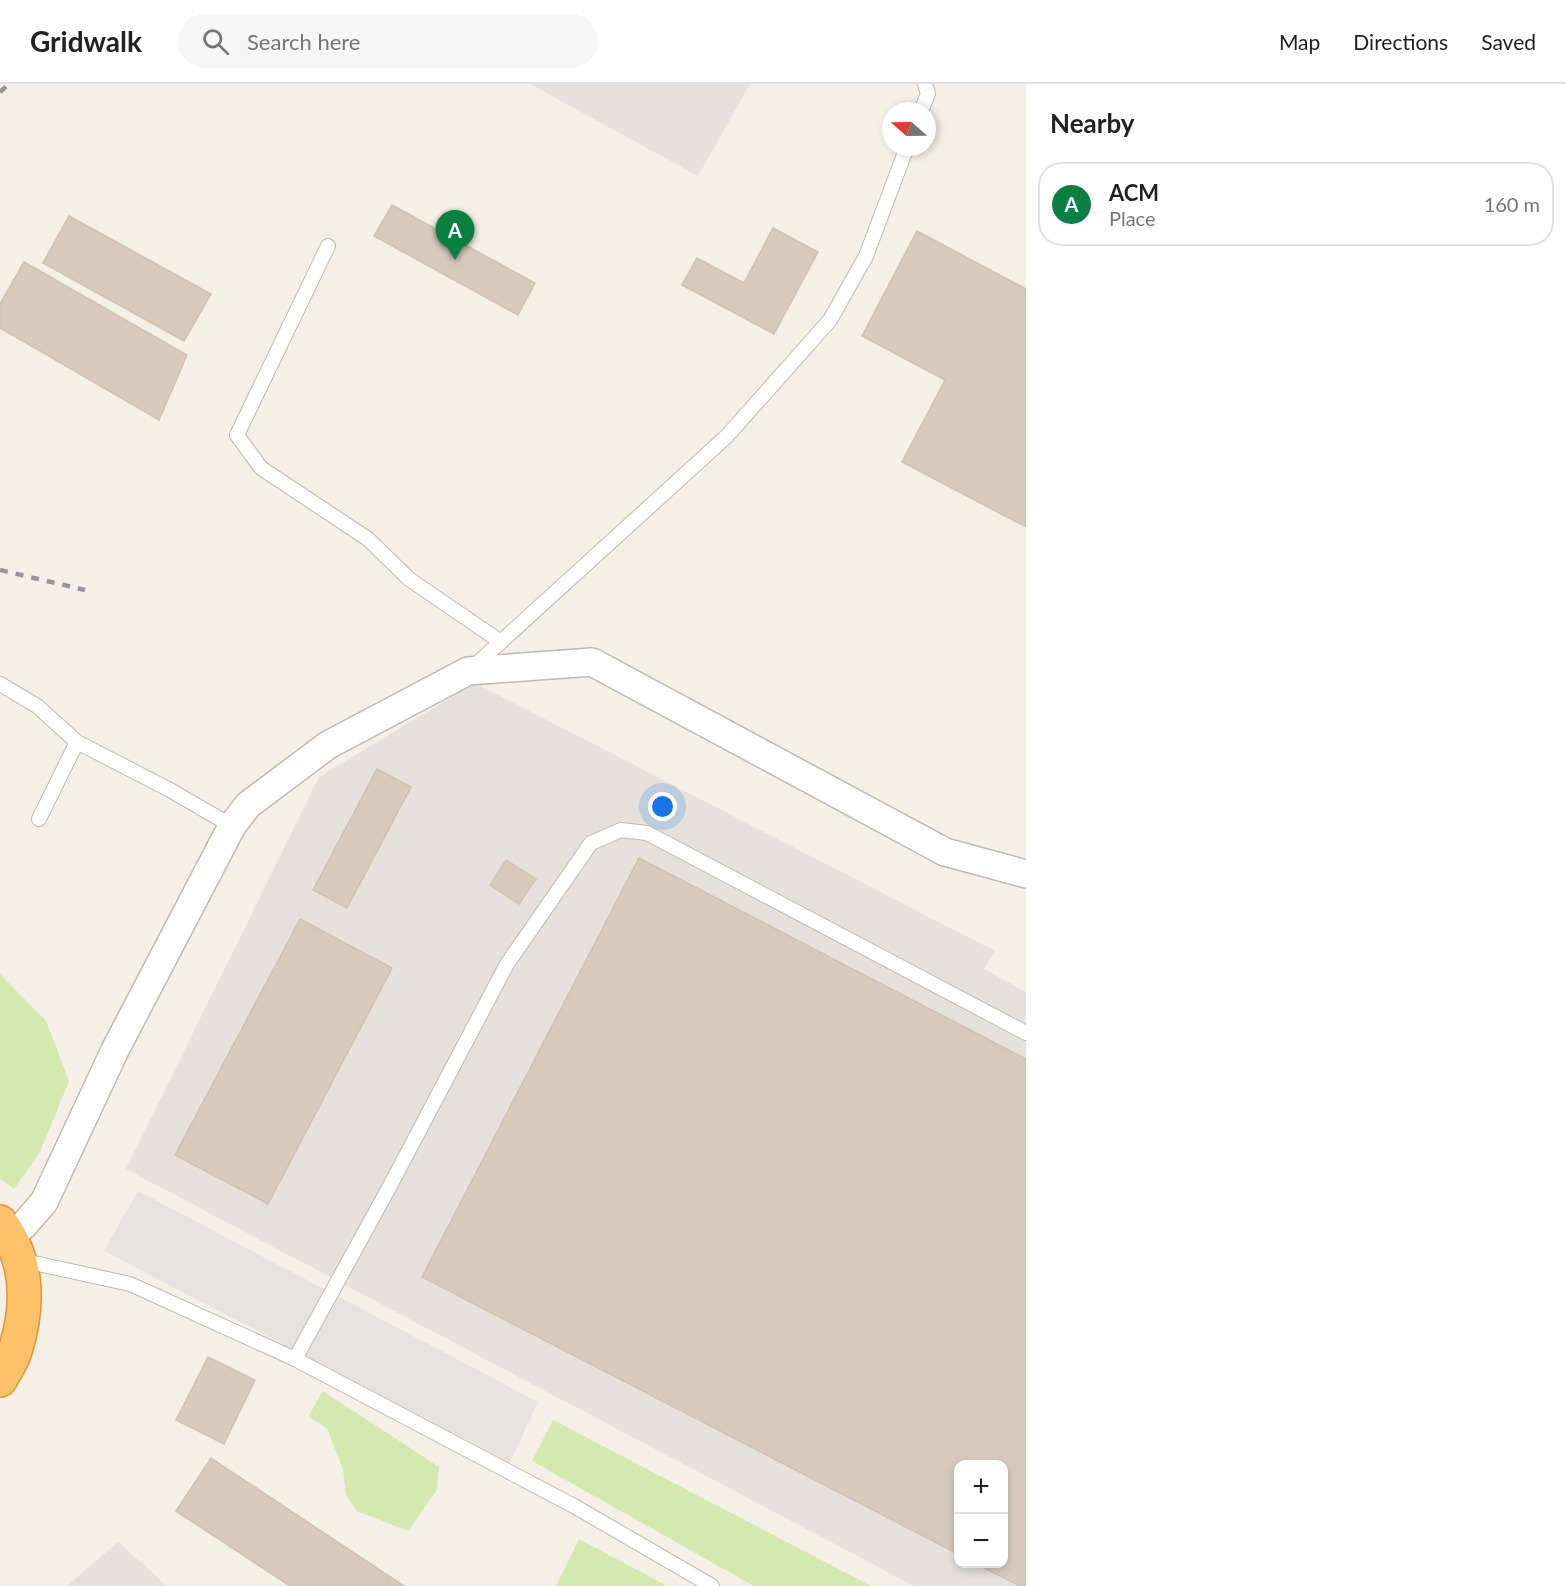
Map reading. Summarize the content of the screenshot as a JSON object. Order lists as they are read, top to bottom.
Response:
{
  "north": "left",
  "page": {
    "header": "Gridwalk",
    "search": "Search here",
    "nav": ["Map", "Directions", "Saved"],
    "heading": "Nearby",
    "list": [
      {
        "mark": "A",
        "name": "АСМ",
        "note": "Place",
        "value": "160 m"
      }
    ],
    "pins": "A",
    "map_buttons": ["+", "−"]
  }
}
